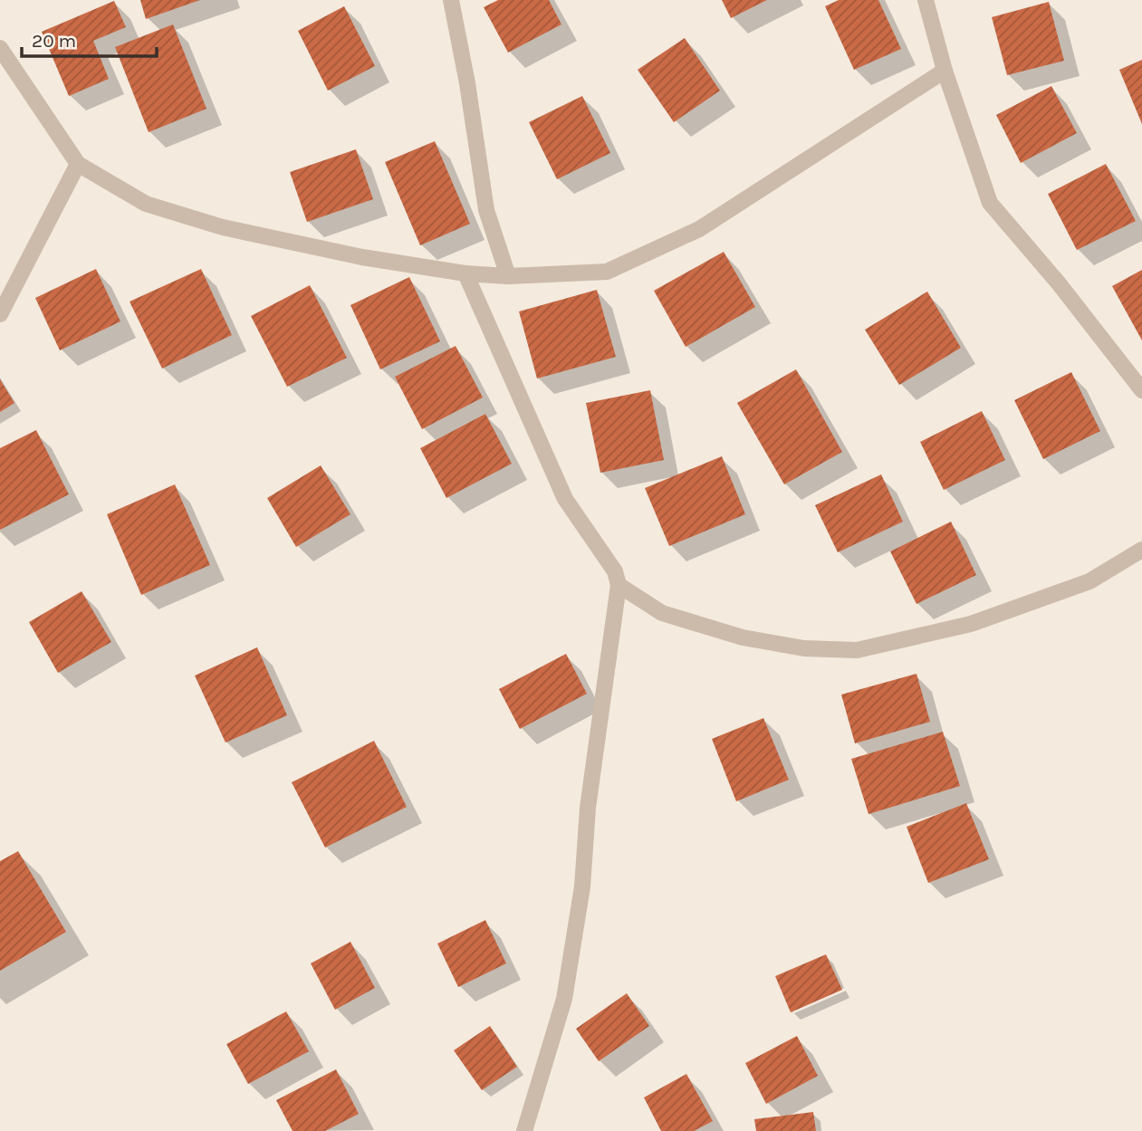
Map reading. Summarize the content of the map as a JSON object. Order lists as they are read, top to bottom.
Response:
{
  "scale_bar": "20 m"
}
